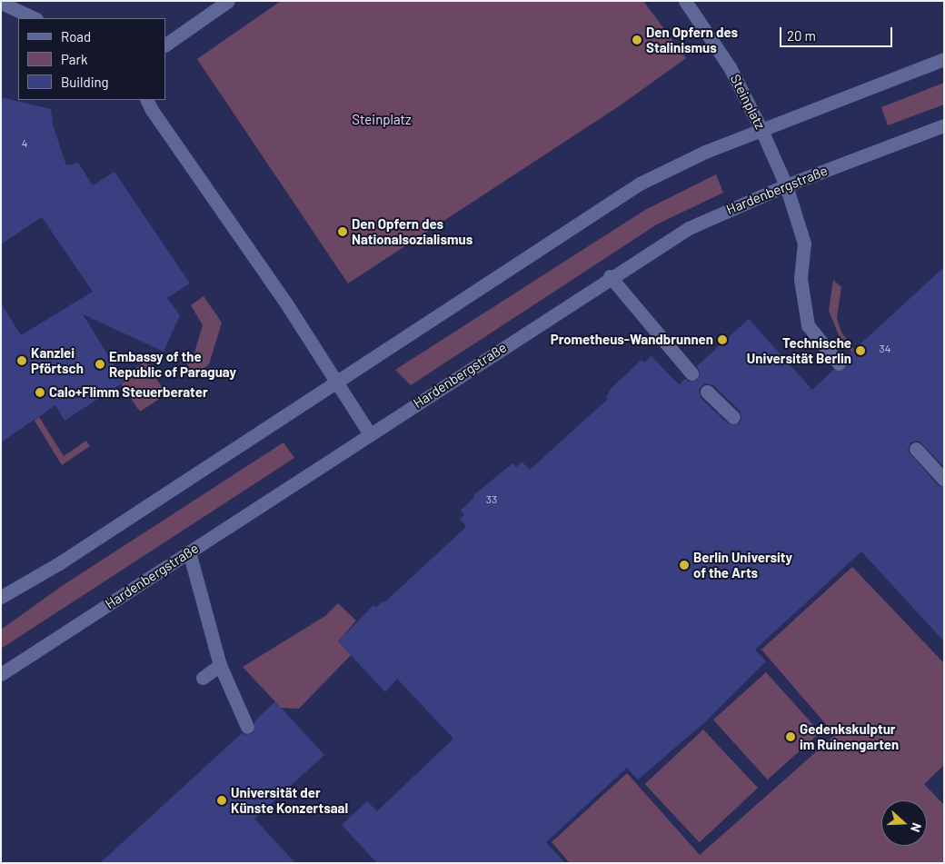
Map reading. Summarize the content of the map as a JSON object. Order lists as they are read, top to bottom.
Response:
{
  "streets": {
    "main road": ["Steinplatz", "Hardenbergstraße"]
  },
  "crossings": [
    ["Steinplatz", "Hardenbergstraße"]
  ],
  "parks": ["Steinplatz"],
  "places": [
    "Den Opfern des Stalinismus",
    "Den Opfern des Nationalsozialismus",
    "Prometheus-Wandbrunnen",
    "Technische Universität Berlin",
    "Kanzlei Pförtsch",
    "Embassy of the Republic of Paraguay",
    "Calo+Flimm Steuerberater",
    "Berlin University of the Arts",
    "Gedenkskulptur im Ruinengarten",
    "Universität der Künste Konzertsaal"
  ],
  "house_numbers": ["4", "34", "33"],
  "legend": ["Road", "Park", "Building"],
  "scale_bar": "20 m",
  "north": "right"
}
